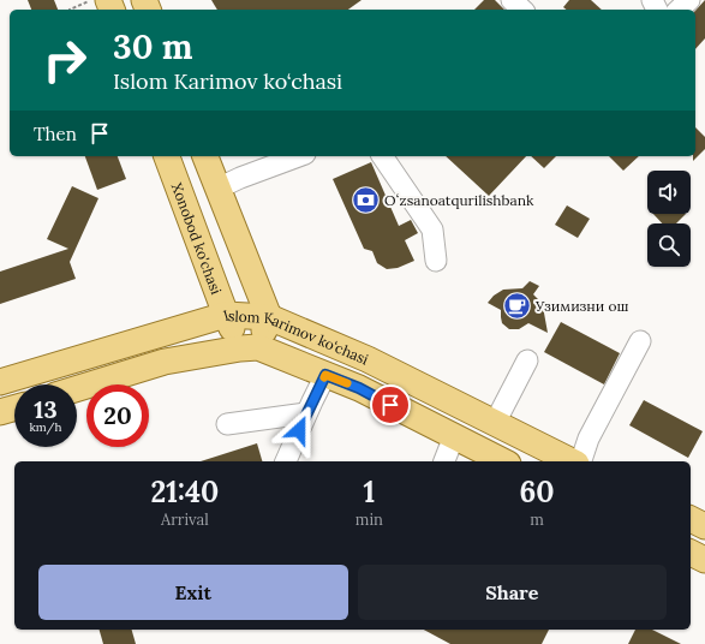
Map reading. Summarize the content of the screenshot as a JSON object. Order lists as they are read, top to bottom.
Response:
{
  "streets": {
    "main road": ["Xonobod ko'chasi", "Islom Karimov ko‘chasi"]
  },
  "crossings": [
    ["Xonobod ko'chasi", "Islom Karimov ko‘chasi"]
  ],
  "places": {
    "bank": ["Oʻzsanoatqurilishbank"],
    "cafe": ["Узимизни ош"]
  },
  "page": {
    "turn": ["30 m", "Islom Karimov ko‘chasi"],
    "then": "Then",
    "speed": "13 km/h",
    "limit": "20",
    "eta": [
      "21:40",
      "Arrival",
      "1",
      "min",
      "60",
      "m"
    ],
    "buttons": ["Exit", "Share"]
  }
}
